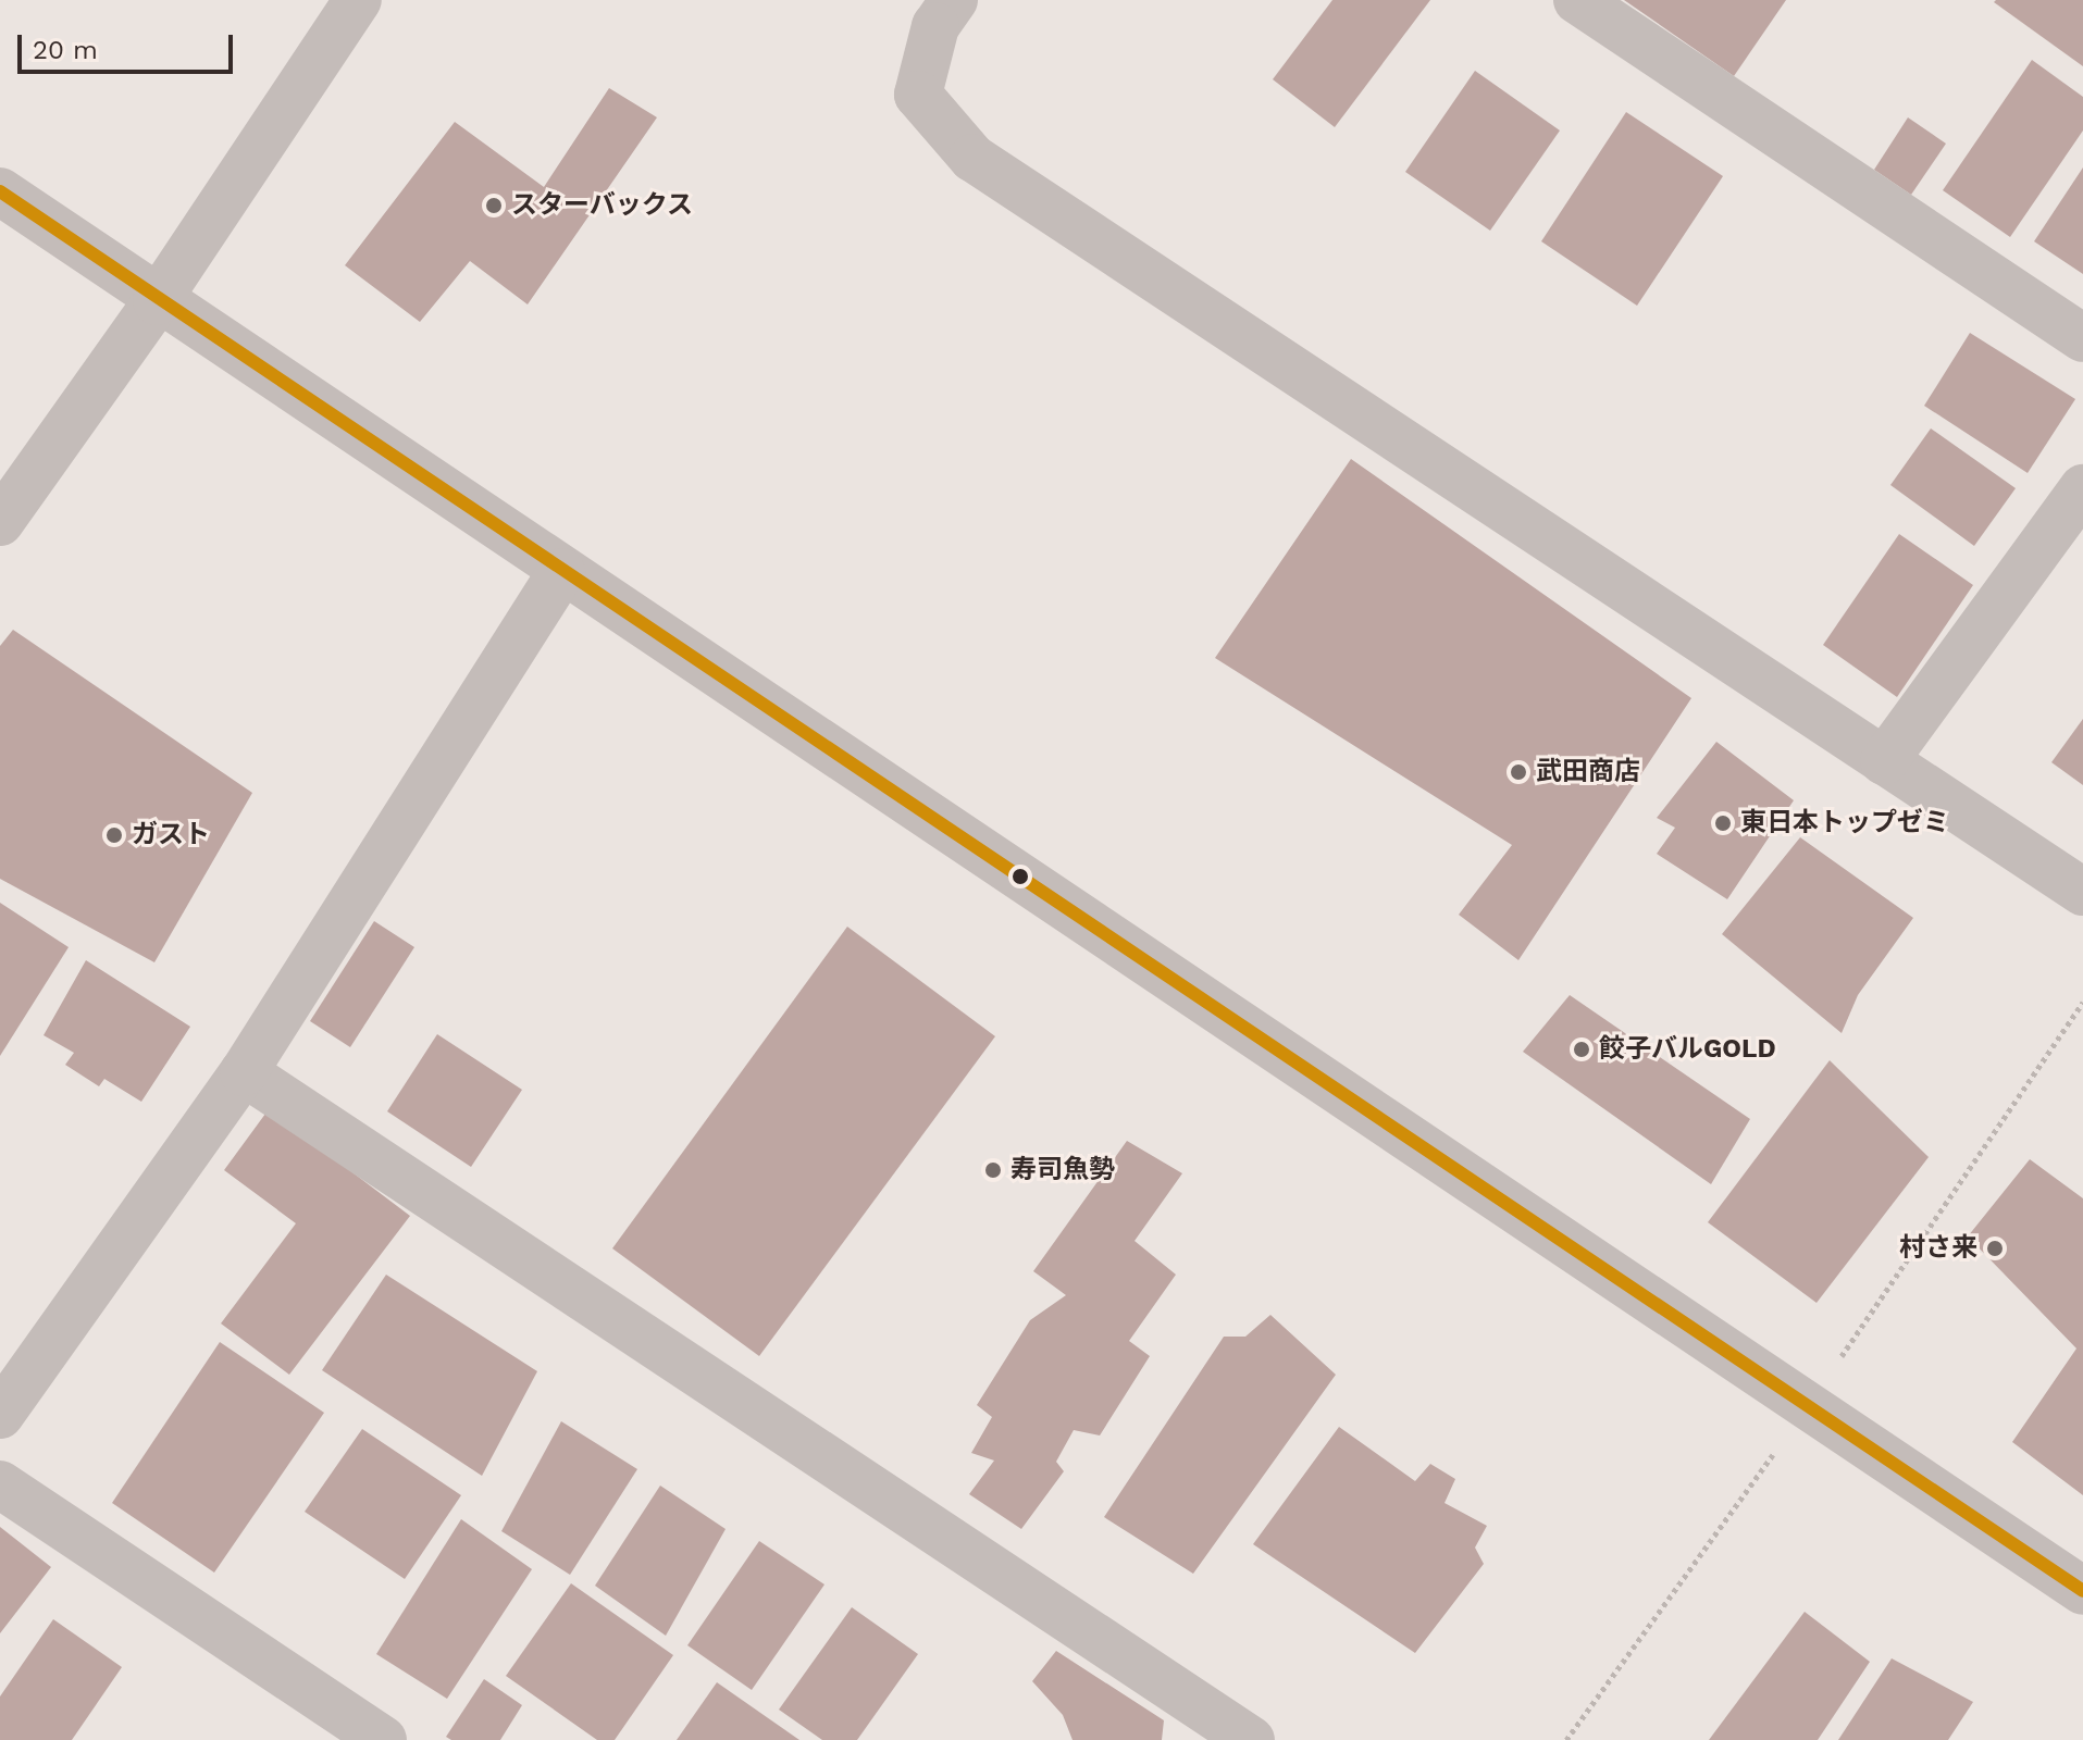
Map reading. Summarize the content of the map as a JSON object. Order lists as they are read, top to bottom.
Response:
{
  "places": [
    "スターバックス",
    "武田商店",
    "東日本トップゼミ",
    "ガスト",
    "餃子バルGOLD",
    "寿司魚勢",
    "村さ来"
  ],
  "scale_bar": "20 m"
}
